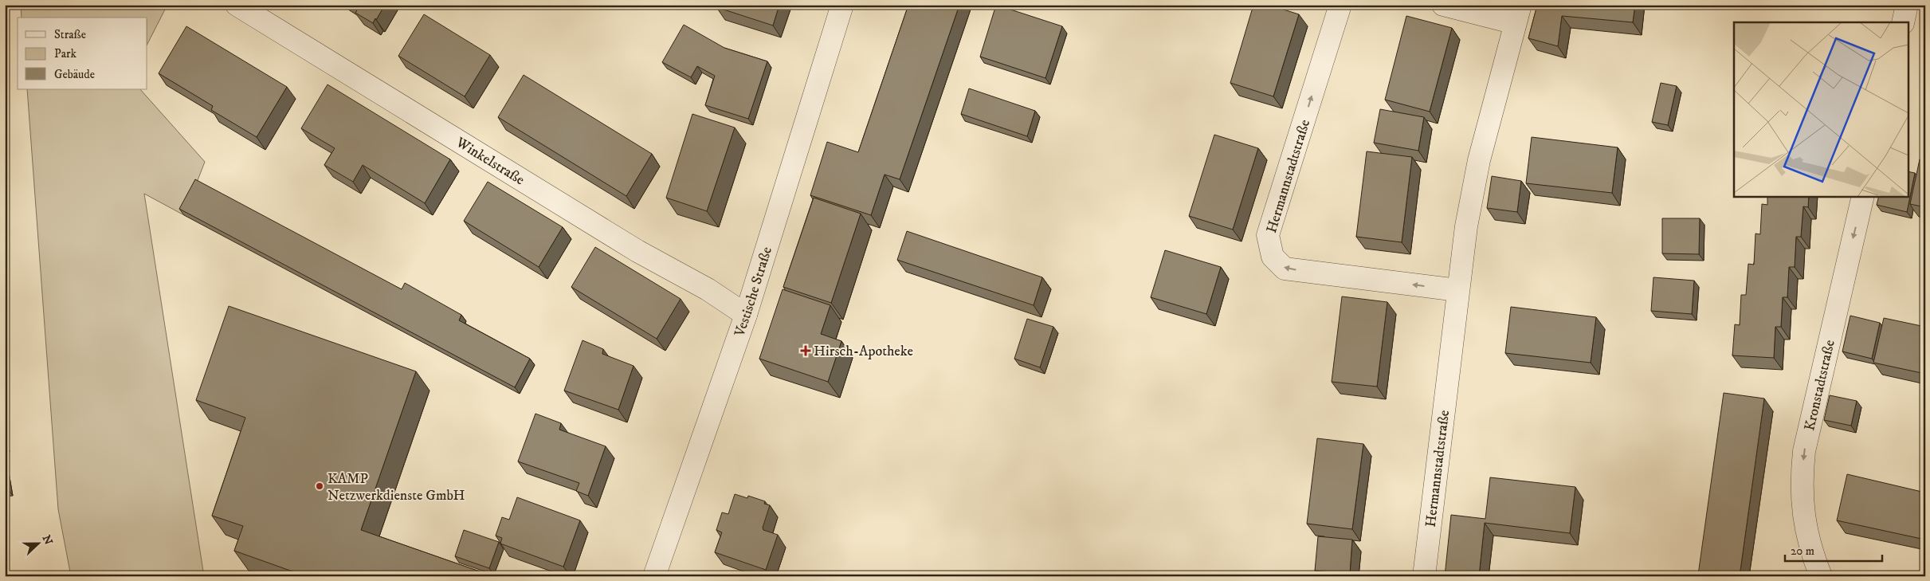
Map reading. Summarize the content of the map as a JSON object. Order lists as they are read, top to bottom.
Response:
{
  "streets": {
    "street": [
      "Winkelstraße",
      "Hermannstadtstraße",
      "Vestische Straße",
      "Kronstadtstraße"
    ]
  },
  "crossings": [
    ["Winkelstraße", "Vestische Straße"]
  ],
  "one_way": ["Kronstadtstraße"],
  "places": {
    "health": ["Hirsch-Apotheke"],
    "other": ["KAMP Netzwerkdienste GmbH"]
  },
  "legend": ["Straße", "Park", "Gebäude"],
  "scale_bar": "20 m",
  "north": "right"
}
